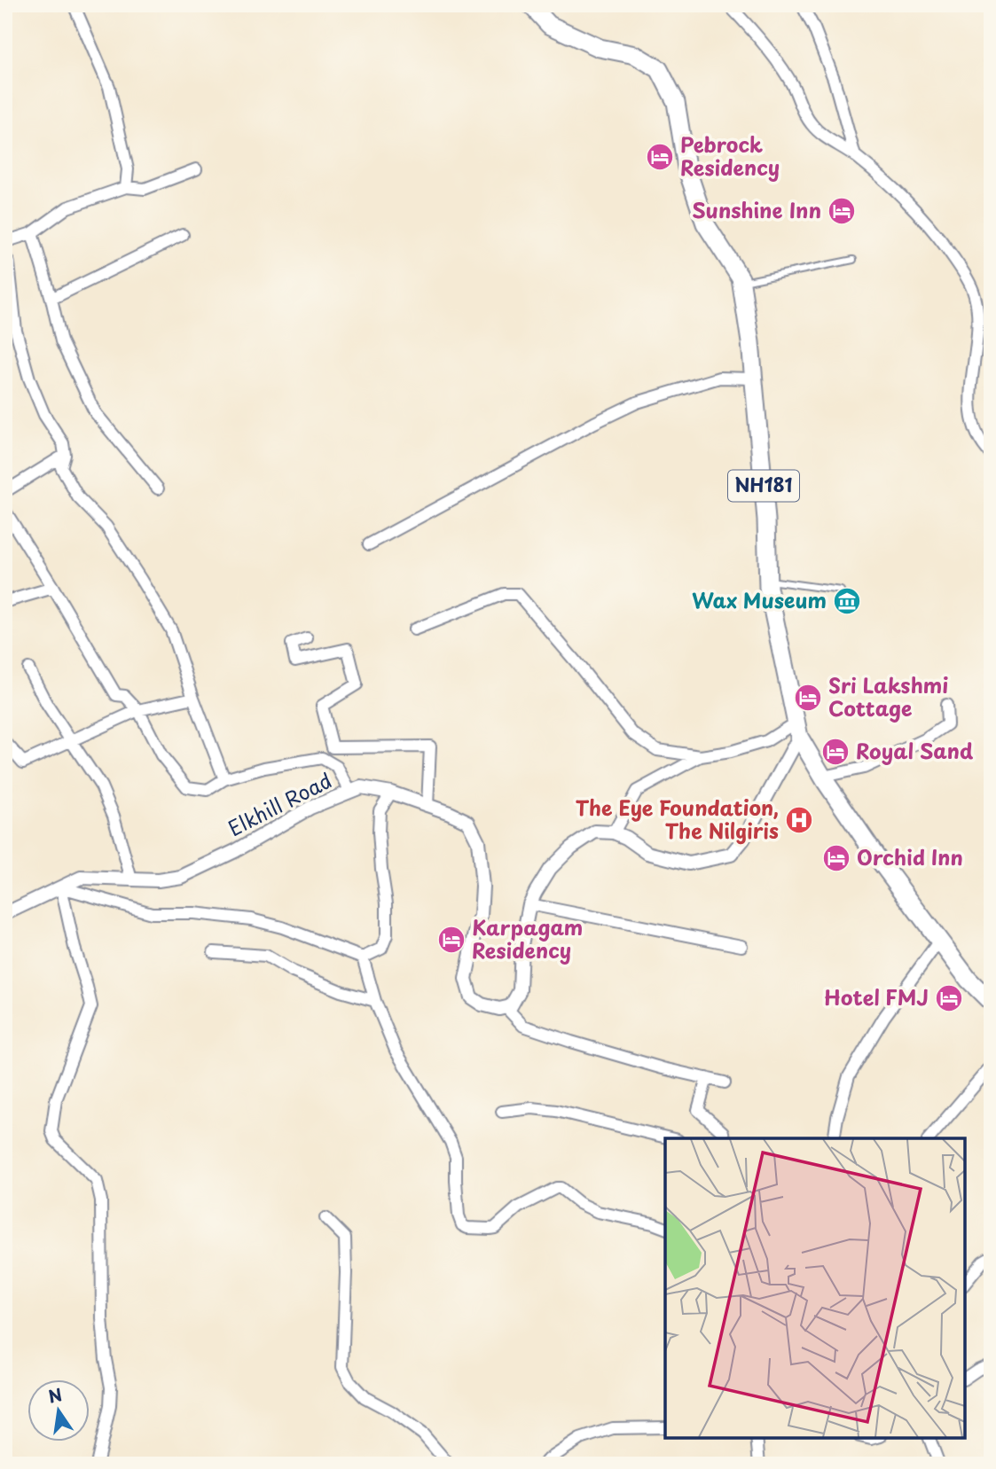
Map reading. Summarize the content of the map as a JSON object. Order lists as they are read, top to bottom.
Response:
{
  "streets": {
    "highway": ["NH181"],
    "street": ["Elkhill Road"]
  },
  "places": {
    "hotel": [
      "Pebrock Residency",
      "Sunshine Inn",
      "Sri Lakshmi Cottage",
      "Royal Sand",
      "Orchid Inn",
      "Karpagam Residency",
      "Hotel FMJ"
    ],
    "museum": ["Wax Museum"],
    "hospital": ["The Eye Foundation, The Nilgiris"]
  },
  "north": "top"
}
